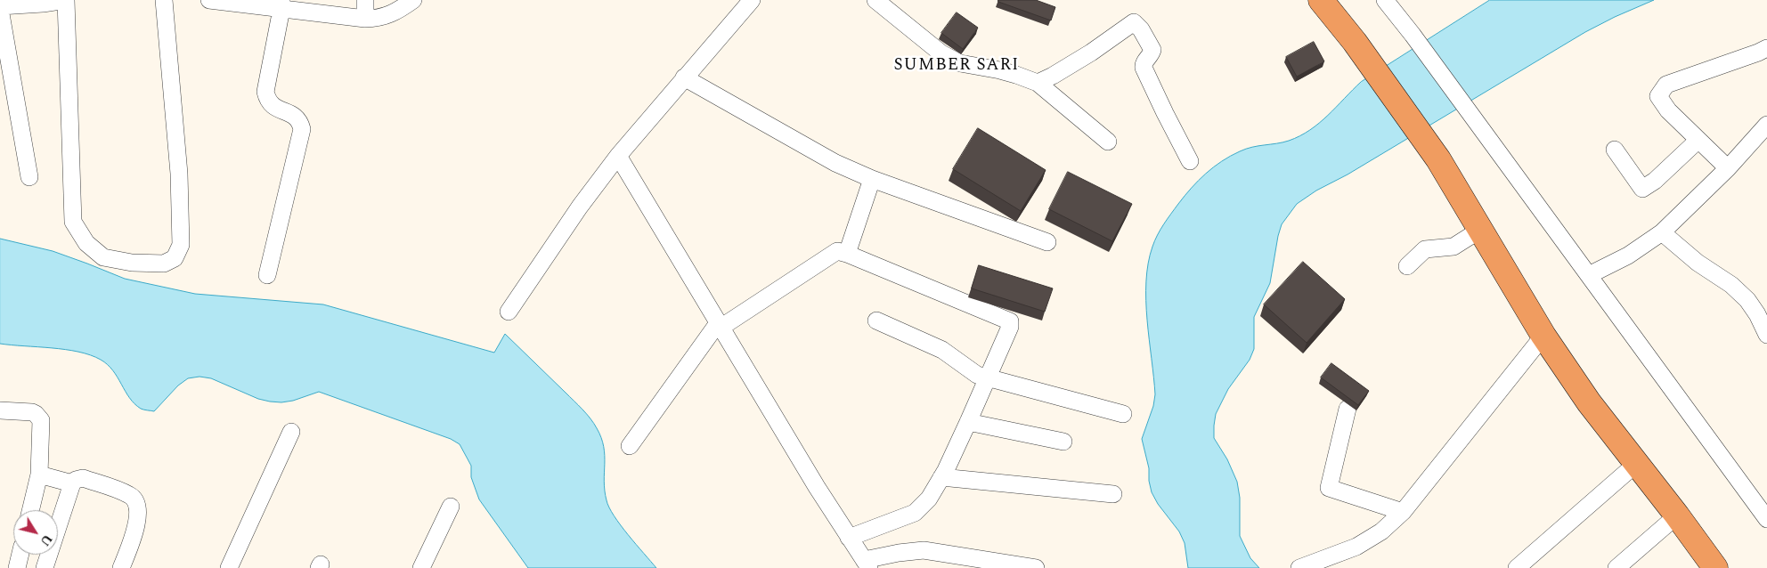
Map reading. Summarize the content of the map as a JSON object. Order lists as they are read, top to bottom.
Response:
{
  "districts": ["SUMBER SARI"],
  "north": "bottom right"
}
